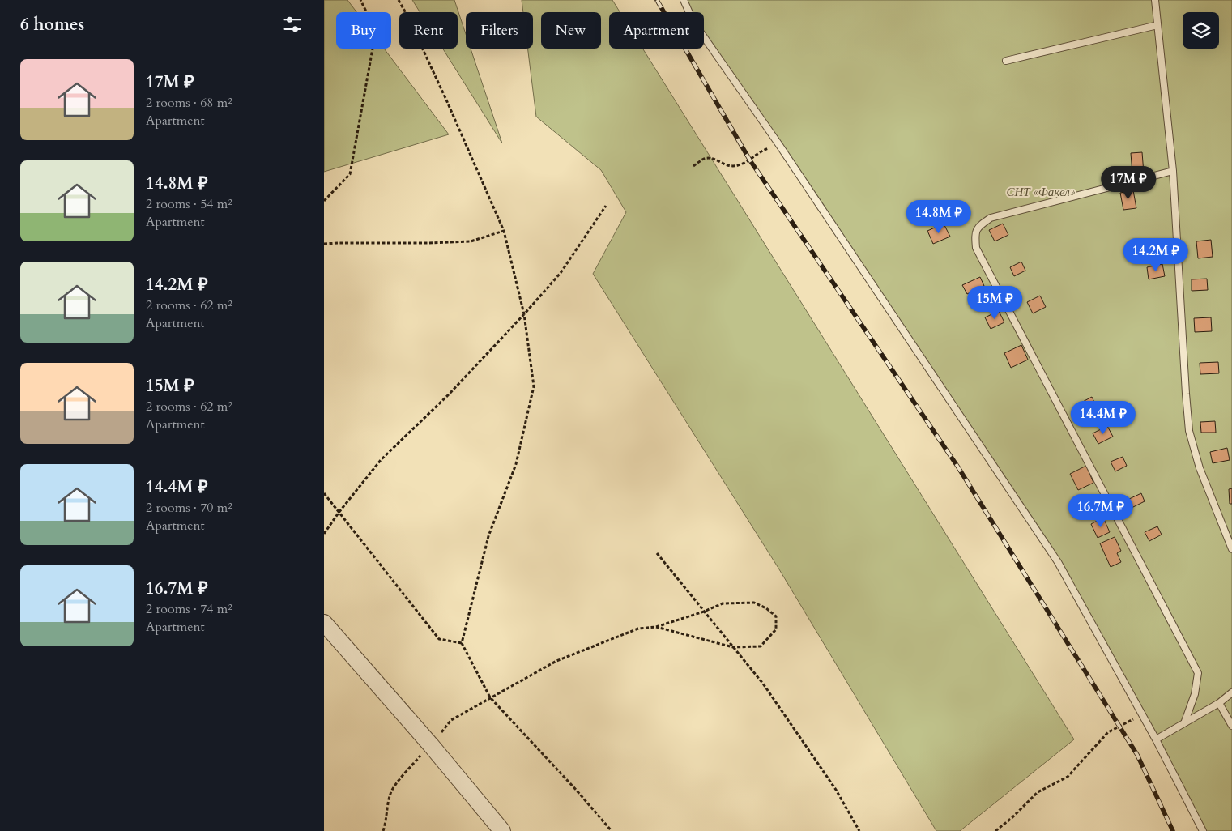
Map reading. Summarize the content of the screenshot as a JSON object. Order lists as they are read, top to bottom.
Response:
{
  "parks": ["СНТ «Факел»"],
  "page": {
    "heading": "6 homes",
    "chip": [
      "Buy",
      "Rent",
      "Filters",
      "New",
      "Apartment"
    ],
    "list": [
      {
        "name": "17M ₽",
        "note": "2 rooms · 68 m² · Apartment"
      },
      {
        "name": "14.8M ₽",
        "note": "2 rooms · 54 m² · Apartment"
      },
      {
        "name": "14.2M ₽",
        "note": "2 rooms · 62 m² · Apartment"
      },
      {
        "name": "15M ₽",
        "note": "2 rooms · 62 m² · Apartment"
      },
      {
        "name": "14.4M ₽",
        "note": "2 rooms · 70 m² · Apartment"
      },
      {
        "name": "16.7M ₽",
        "note": "2 rooms · 74 m² · Apartment"
      }
    ],
    "price": [
      "17M ₽",
      "14.8M ₽",
      "14.2M ₽",
      "15M ₽",
      "14.4M ₽",
      "16.7M ₽"
    ]
  }
}
